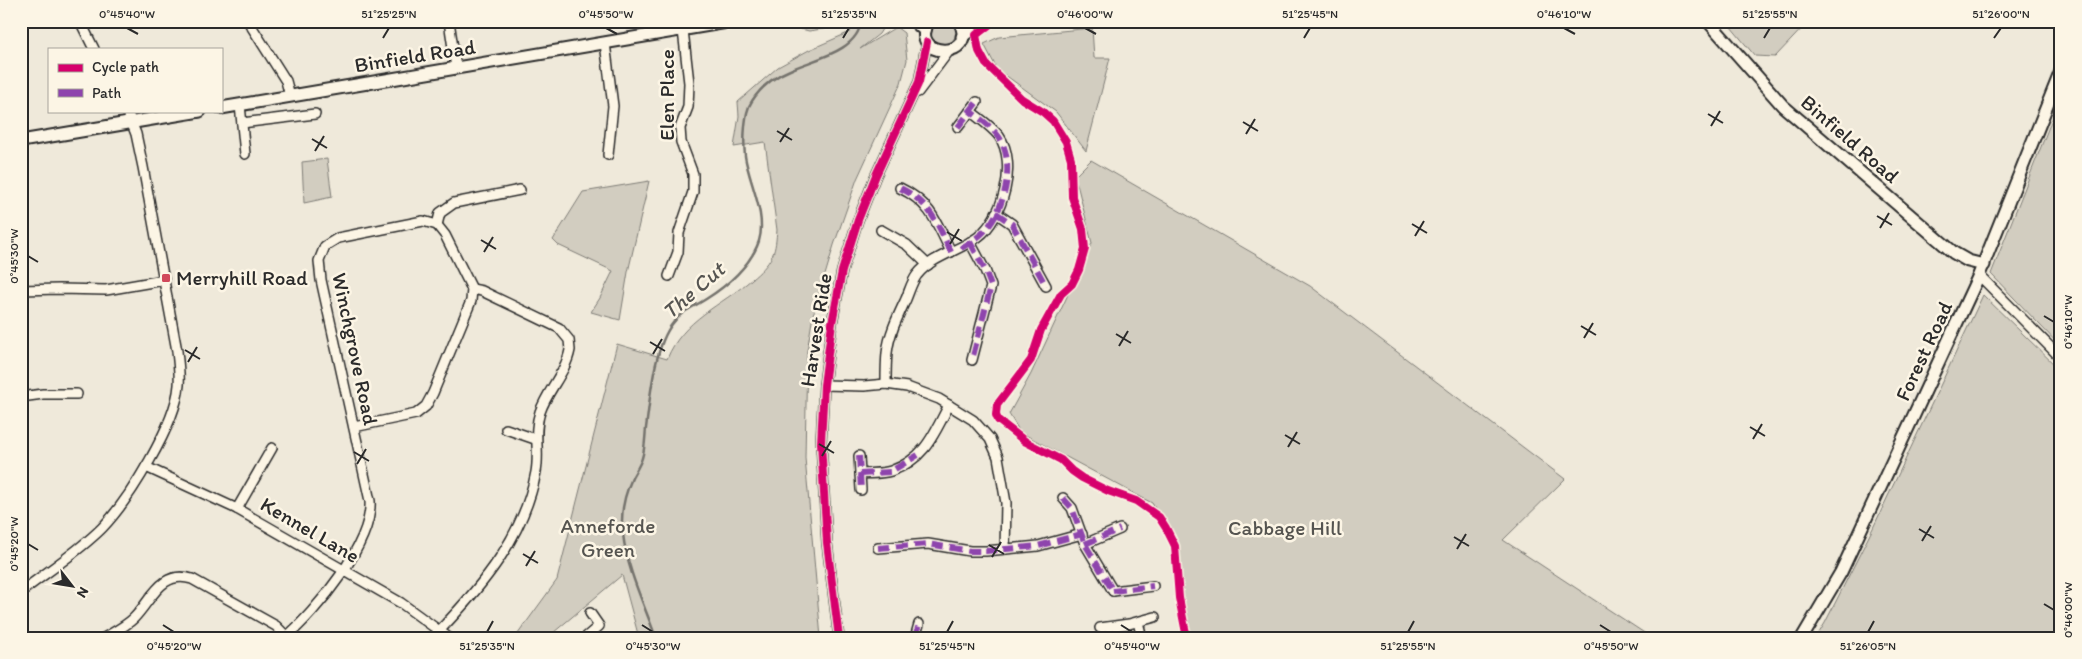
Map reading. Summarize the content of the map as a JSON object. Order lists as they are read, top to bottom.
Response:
{
  "streets": {
    "main road": ["Binfield Road", "Forest Road"],
    "street": [
      "Elen Place",
      "Harvest Ride",
      "Winchgrove Road",
      "Kennel Lane"
    ]
  },
  "crossings": [
    ["Binfield Road", "Elen Place"],
    ["Binfield Road", "Forest Road"],
    ["Winchgrove Road", "Kennel Lane"]
  ],
  "water": ["The Cut"],
  "parks": ["Anneforde Green", "Cabbage Hill"],
  "places": {
    "transit": ["Merryhill Road"]
  },
  "legend": ["Cycle path", "Path"],
  "north": "bottom right",
  "coordinates": [
    "0°45'40\"W",
    "51°25'25\"N",
    "0°45'50\"W",
    "51°25'35\"N",
    "0°46'00\"W",
    "51°25'45\"N",
    "0°46'10\"W",
    "51°25'55\"N",
    "51°26'00\"N",
    "0°45'30\"W",
    "0°45'20\"W",
    "51°26'05\"N"
  ]
}
